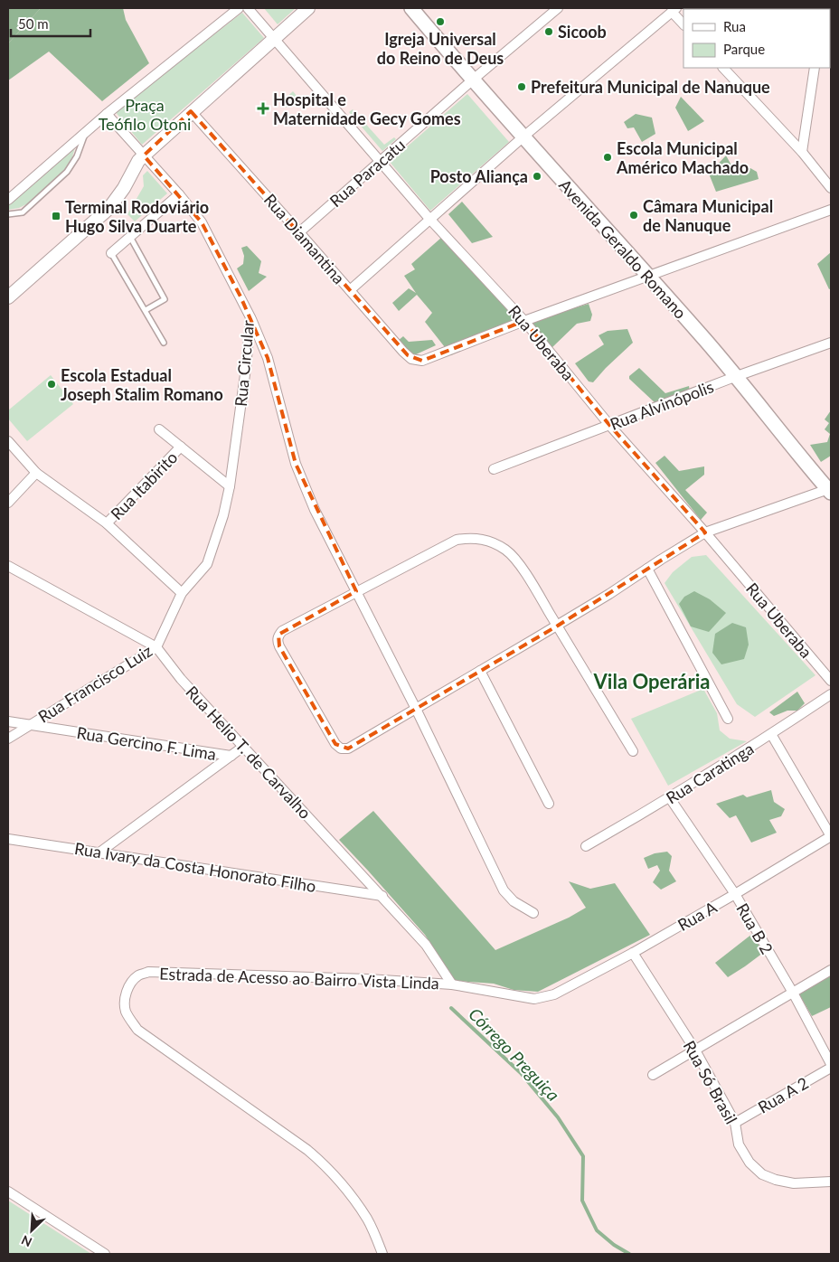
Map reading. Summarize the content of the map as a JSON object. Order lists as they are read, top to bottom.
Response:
{
  "streets": {
    "main road": ["Avenida Geraldo Romano"],
    "street": [
      "Rua Paracatu",
      "Rua Diamantina",
      "Rua Uberaba",
      "Rua Circular",
      "Rua Alvinópolis",
      "Rua Itabirito",
      "Rua Francisco Luiz",
      "Rua Gercino F. Lima",
      "Rua Helio T. de Carvalho",
      "Rua Caratinga",
      "Rua Ivary da Costa Honorato Filho",
      "Rua A",
      "Rua B 2",
      "Estrada de Acesso ao Bairro Vista Linda",
      "Rua Só Brasil",
      "Rua A 2"
    ]
  },
  "crossings": [
    ["Rua Paracatu", "Rua Diamantina"],
    ["Rua Paracatu", "Avenida Geraldo Romano"],
    ["Rua Paracatu", "Rua Uberaba"],
    ["Rua Diamantina", "Rua Uberaba"],
    ["Avenida Geraldo Romano", "Rua Alvinópolis"],
    ["Rua Uberaba", "Rua Alvinópolis"],
    ["Rua Circular", "Rua Itabirito"],
    ["Rua Circular", "Rua Francisco Luiz"],
    ["Rua Francisco Luiz", "Rua Gercino F. Lima"],
    ["Rua Francisco Luiz", "Rua Helio T. de Carvalho"],
    ["Rua Helio T. de Carvalho", "Rua Ivary da Costa Honorato Filho"],
    ["Rua Helio T. de Carvalho", "Estrada de Acesso ao Bairro Vista Linda"],
    ["Rua Caratinga", "Rua B 2"],
    ["Rua A", "Rua B 2"],
    ["Rua A", "Estrada de Acesso ao Bairro Vista Linda"],
    ["Rua A", "Rua Só Brasil"],
    ["Rua B 2", "Rua A 2"],
    ["Estrada de Acesso ao Bairro Vista Linda", "Rua Só Brasil"],
    ["Rua Só Brasil", "Rua A 2"]
  ],
  "districts": ["Vila Operária"],
  "water": ["Córrego Preguiça"],
  "parks": ["Praça Teófilo Otoni"],
  "places": {
    "other": [
      "Igreja Universal do Reino de Deus",
      "Sicoob",
      "Prefeitura Municipal de Nanuque",
      "Escola Municipal Américo Machado",
      "Posto Aliança",
      "Câmara Municipal de Nanuque",
      "Escola Estadual Joseph Stalim Romano"
    ],
    "health": ["Hospital e Maternidade Gecy Gomes"],
    "transit": ["Terminal Rodoviário Hugo Silva Duarte"]
  },
  "legend": ["Rua", "Parque"],
  "scale_bar": "50 m",
  "north": "bottom left"
}
